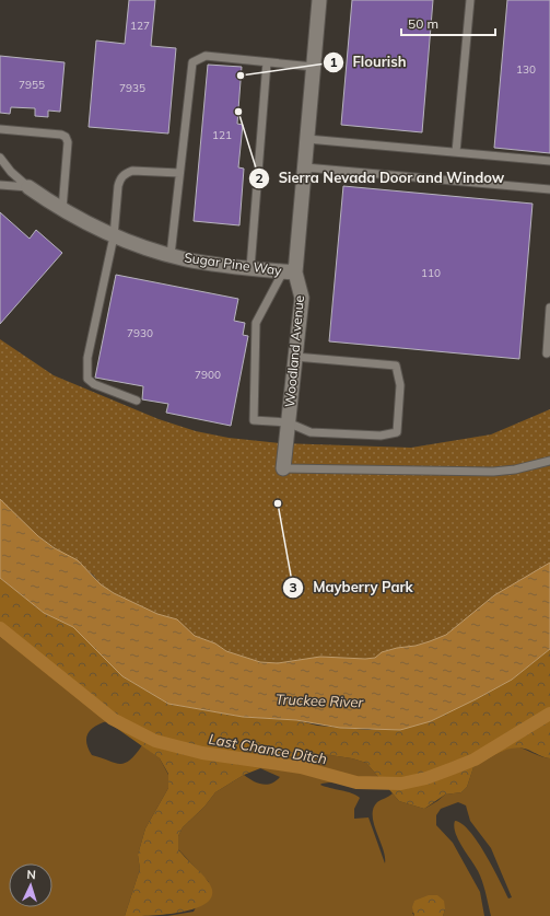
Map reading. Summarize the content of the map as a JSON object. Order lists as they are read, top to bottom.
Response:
{
  "streets": {
    "street": ["Sugar Pine Way", "Woodland Avenue"]
  },
  "crossings": [
    ["Sugar Pine Way", "Woodland Avenue"]
  ],
  "water": ["Truckee River", "Last Chance Ditch"],
  "places": ["Flourish", "Sierra Nevada Door and Window", "Mayberry Park"],
  "house_numbers": [
    "127",
    "130",
    "7955",
    "7935",
    "121",
    "110",
    "7930",
    "7900"
  ],
  "scale_bar": "50 m",
  "north": "top"
}
